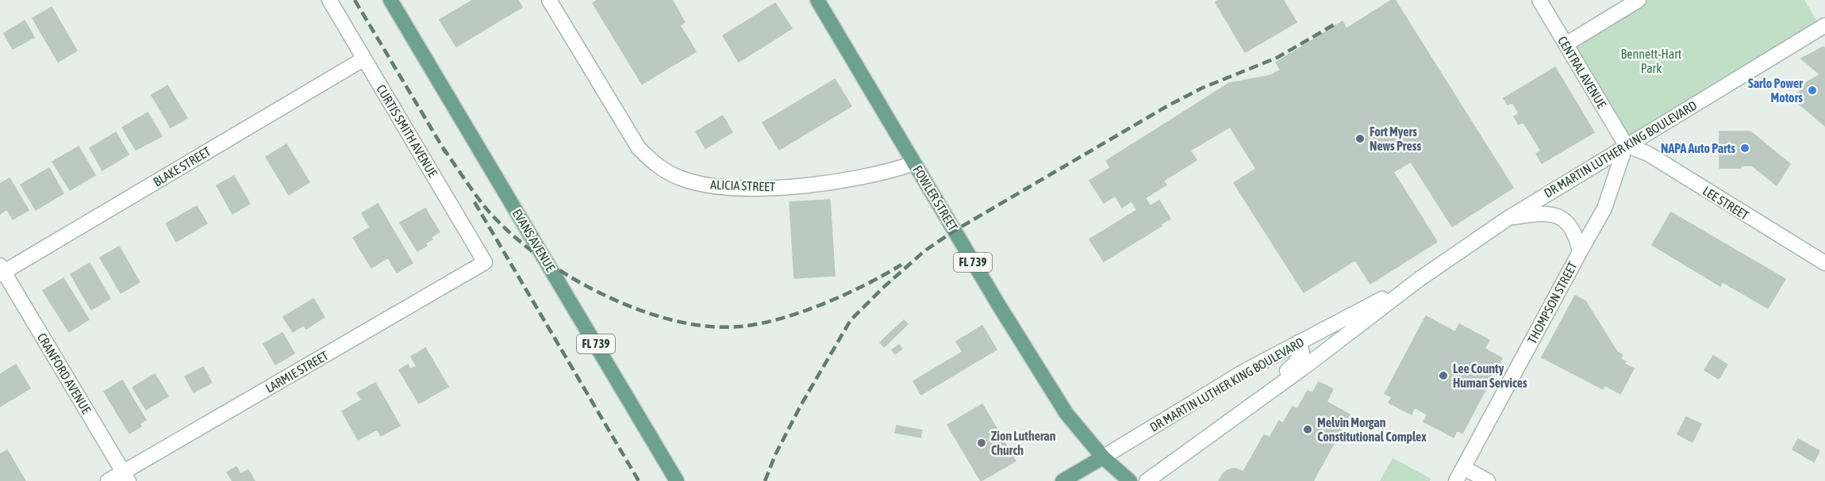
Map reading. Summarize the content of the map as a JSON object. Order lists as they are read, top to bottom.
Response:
{
  "streets": {
    "main road": [
      "DR MARTIN LUTHER KING BOULEVARD",
      "FOWLER STREET",
      "EVANS AVENUE",
      "FL 739"
    ],
    "street": [
      "CENTRAL AVENUE",
      "CURTIS SMITH AVENUE",
      "BLAKE STREET",
      "ALICIA STREET",
      "LEE STREET",
      "THOMPSON STREET",
      "LARMIE STREET",
      "CRANFORD AVENUE"
    ]
  },
  "crossings": [
    ["CENTRAL AVENUE", "DR MARTIN LUTHER KING BOULEVARD"],
    ["CENTRAL AVENUE", "LEE STREET"],
    ["CENTRAL AVENUE", "THOMPSON STREET"],
    ["CURTIS SMITH AVENUE", "BLAKE STREET"],
    ["CURTIS SMITH AVENUE", "LARMIE STREET"],
    ["DR MARTIN LUTHER KING BOULEVARD", "FOWLER STREET"],
    ["DR MARTIN LUTHER KING BOULEVARD", "LEE STREET"],
    ["DR MARTIN LUTHER KING BOULEVARD", "THOMPSON STREET"],
    ["BLAKE STREET", "CRANFORD AVENUE"],
    ["ALICIA STREET", "FOWLER STREET"],
    ["LEE STREET", "THOMPSON STREET"],
    ["LARMIE STREET", "CRANFORD AVENUE"]
  ],
  "parks": ["Bennett-Hart Park"],
  "places": [
    "Sarlo Power Motors",
    "Fort Myers News Press",
    "NAPA Auto Parts",
    "Lee County Human Services",
    "Melvin Morgan Constitutional Complex",
    "Zion Lutheran Church"
  ]
}
